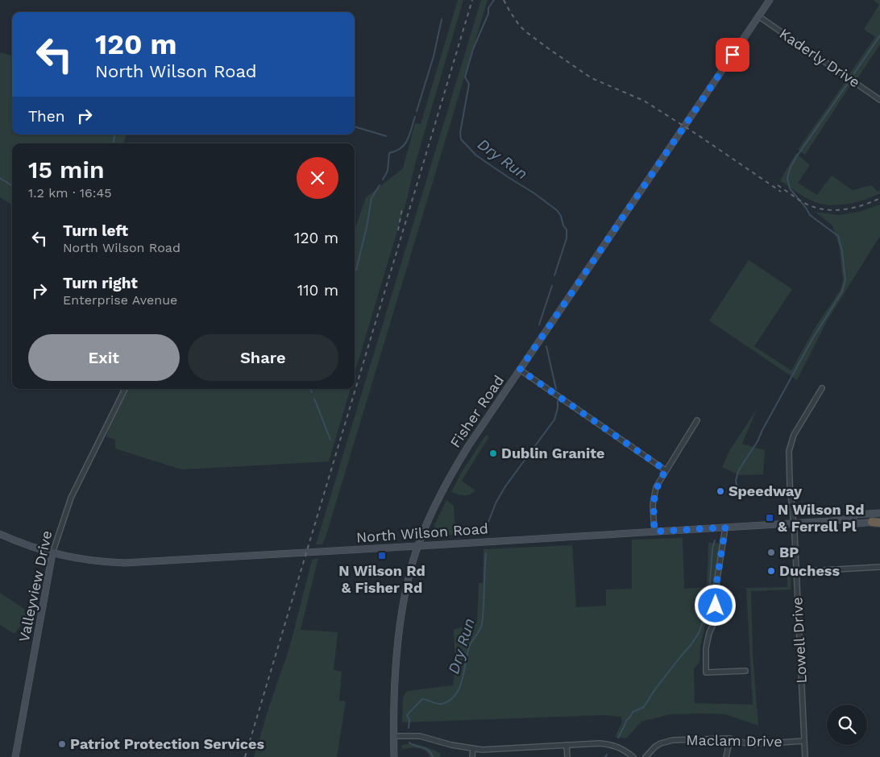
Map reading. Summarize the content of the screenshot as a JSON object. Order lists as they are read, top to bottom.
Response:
{
  "streets": {
    "main road": ["Fisher Road", "North Wilson Road", "Valleyview Drive"],
    "street": ["Kaderly Drive", "Lowell Drive", "Maclam Drive"]
  },
  "crossings": [
    ["Kaderly Drive", "Fisher Road"],
    ["Fisher Road", "North Wilson Road"],
    ["North Wilson Road", "Valleyview Drive"],
    ["North Wilson Road", "Lowell Drive"],
    ["Lowell Drive", "Maclam Drive"]
  ],
  "water": ["Dry Run"],
  "places": {
    "other": [
      "Dublin Granite",
      "Speedway",
      "BP",
      "Duchess",
      "Patriot Protection Services"
    ],
    "transit": ["N Wilson Rd & Ferrell Pl", "N Wilson Rd & Fisher Rd"]
  },
  "page": {
    "turn": ["120 m", "North Wilson Road"],
    "then": "Then",
    "heading": ["15 min", "1.2 km · 16:45"],
    "list": [
      {
        "name": "Turn left",
        "note": "North Wilson Road",
        "value": "120 m"
      },
      {
        "name": "Turn right",
        "note": "Enterprise Avenue",
        "value": "110 m"
      }
    ],
    "buttons": ["Exit", "Share"]
  }
}
